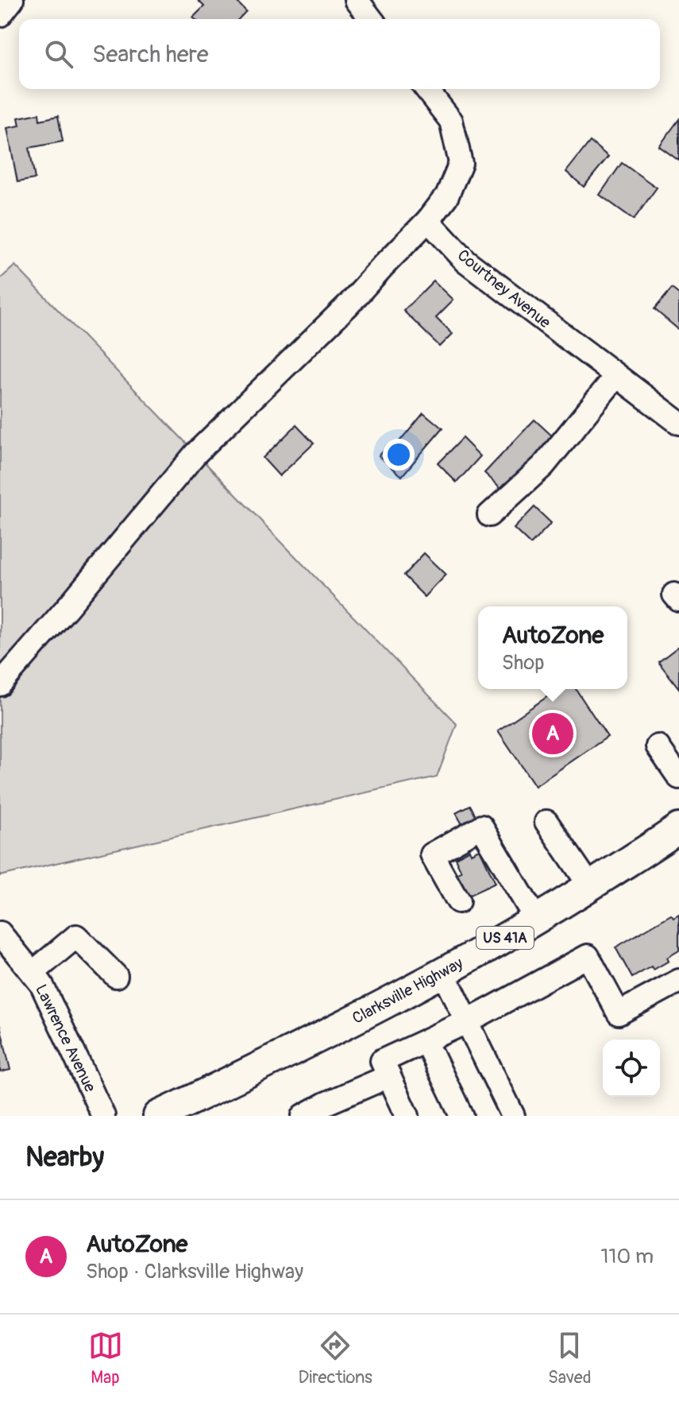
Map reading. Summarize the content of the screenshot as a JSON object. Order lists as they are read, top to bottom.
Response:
{
  "streets": {
    "main road": ["US 41A", "Clarksville Highway"],
    "street": ["Courtney Avenue", "Lawrence Avenue"]
  },
  "page": {
    "search": "Search here",
    "popup": ["AutoZone", "Shop"],
    "pins": "A",
    "heading": "Nearby",
    "list": [
      {
        "mark": "A",
        "name": "AutoZone",
        "note": "Shop · Clarksville Highway",
        "value": "110 m"
      }
    ],
    "nav": ["Map", "Directions", "Saved"]
  }
}
